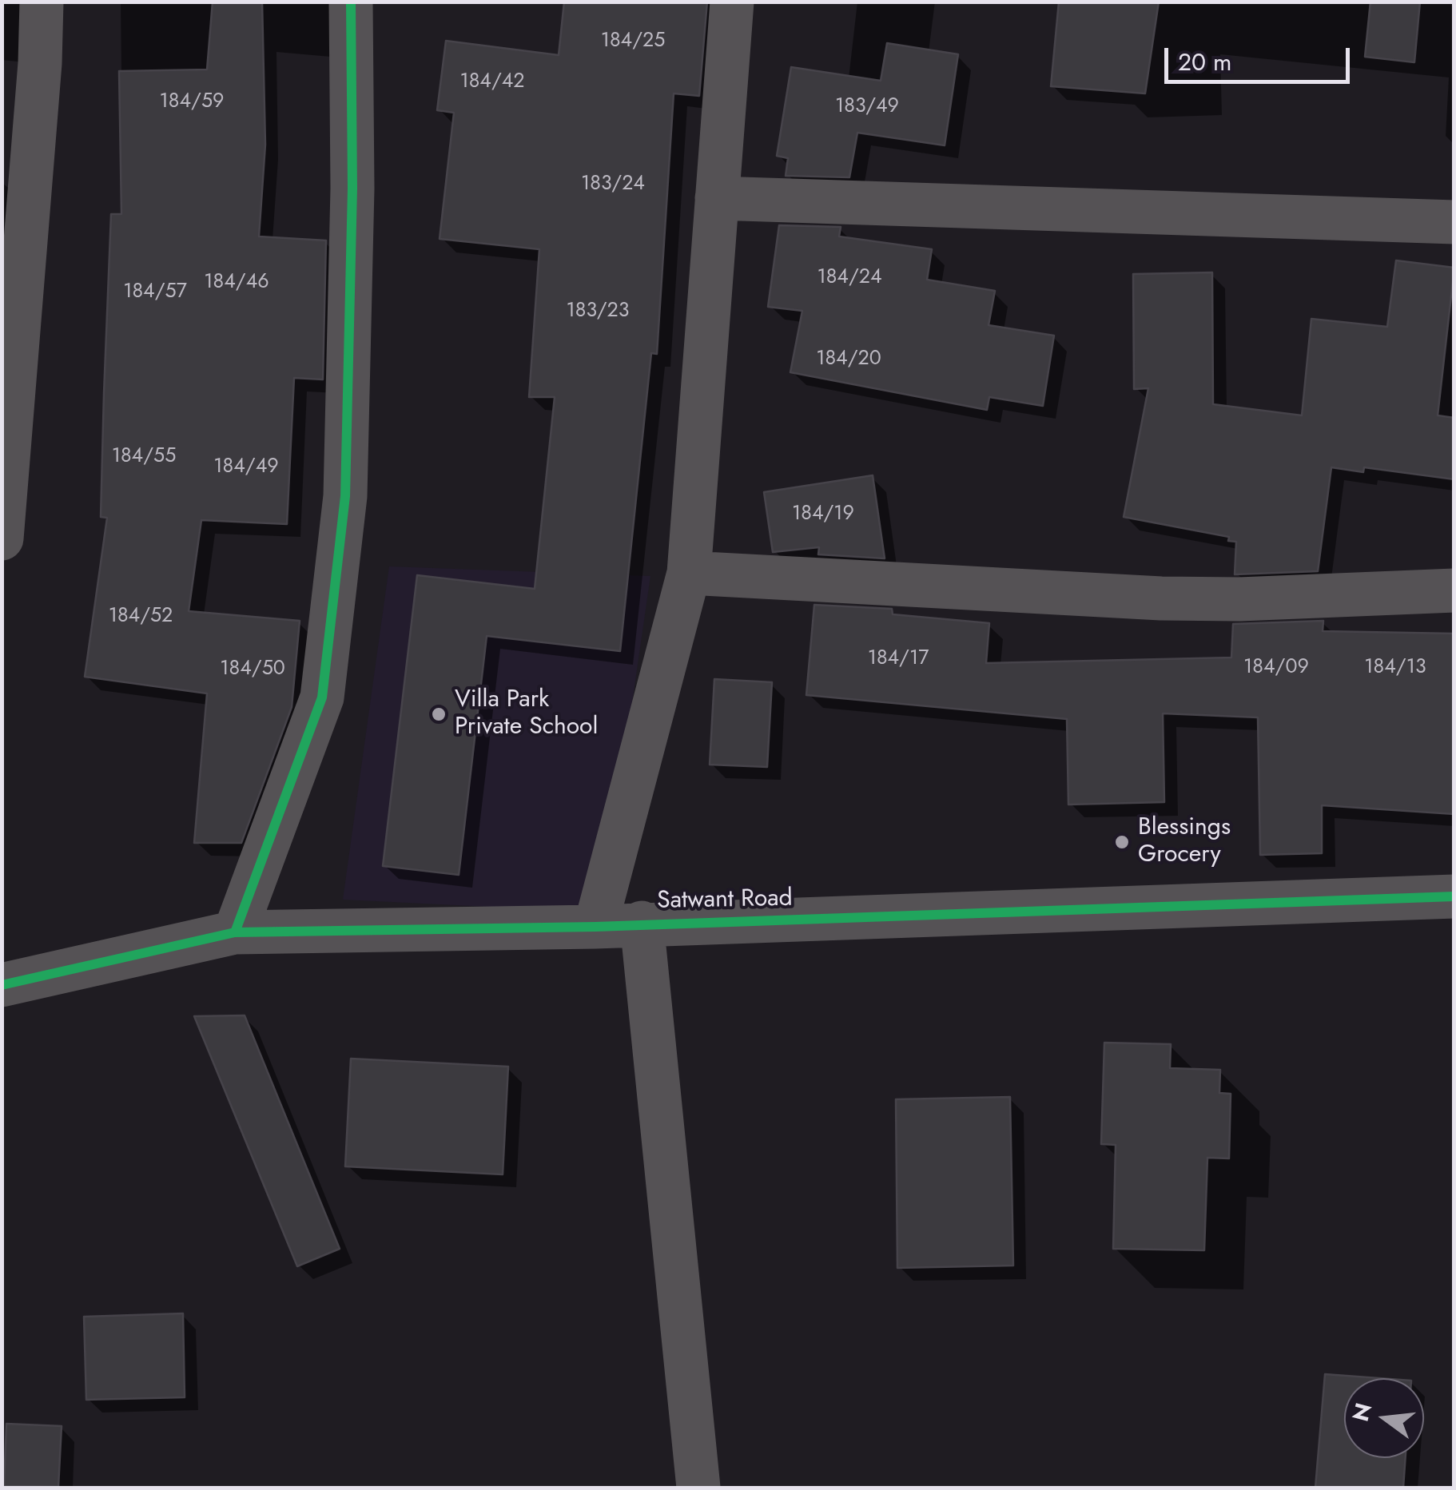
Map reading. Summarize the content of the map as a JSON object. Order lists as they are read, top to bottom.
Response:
{
  "streets": {
    "street": ["Satwant Road"]
  },
  "places": ["Villa Park Private School", "Blessings Grocery"],
  "house_numbers": [
    "184/25",
    "184/42",
    "184/59",
    "183/49",
    "183/24",
    "184/24",
    "184/46",
    "184/57",
    "183/23",
    "184/20",
    "184/55",
    "184/49",
    "184/19",
    "184/52",
    "184/17",
    "184/09",
    "184/13",
    "184/50"
  ],
  "scale_bar": "20 m",
  "north": "left"
}
